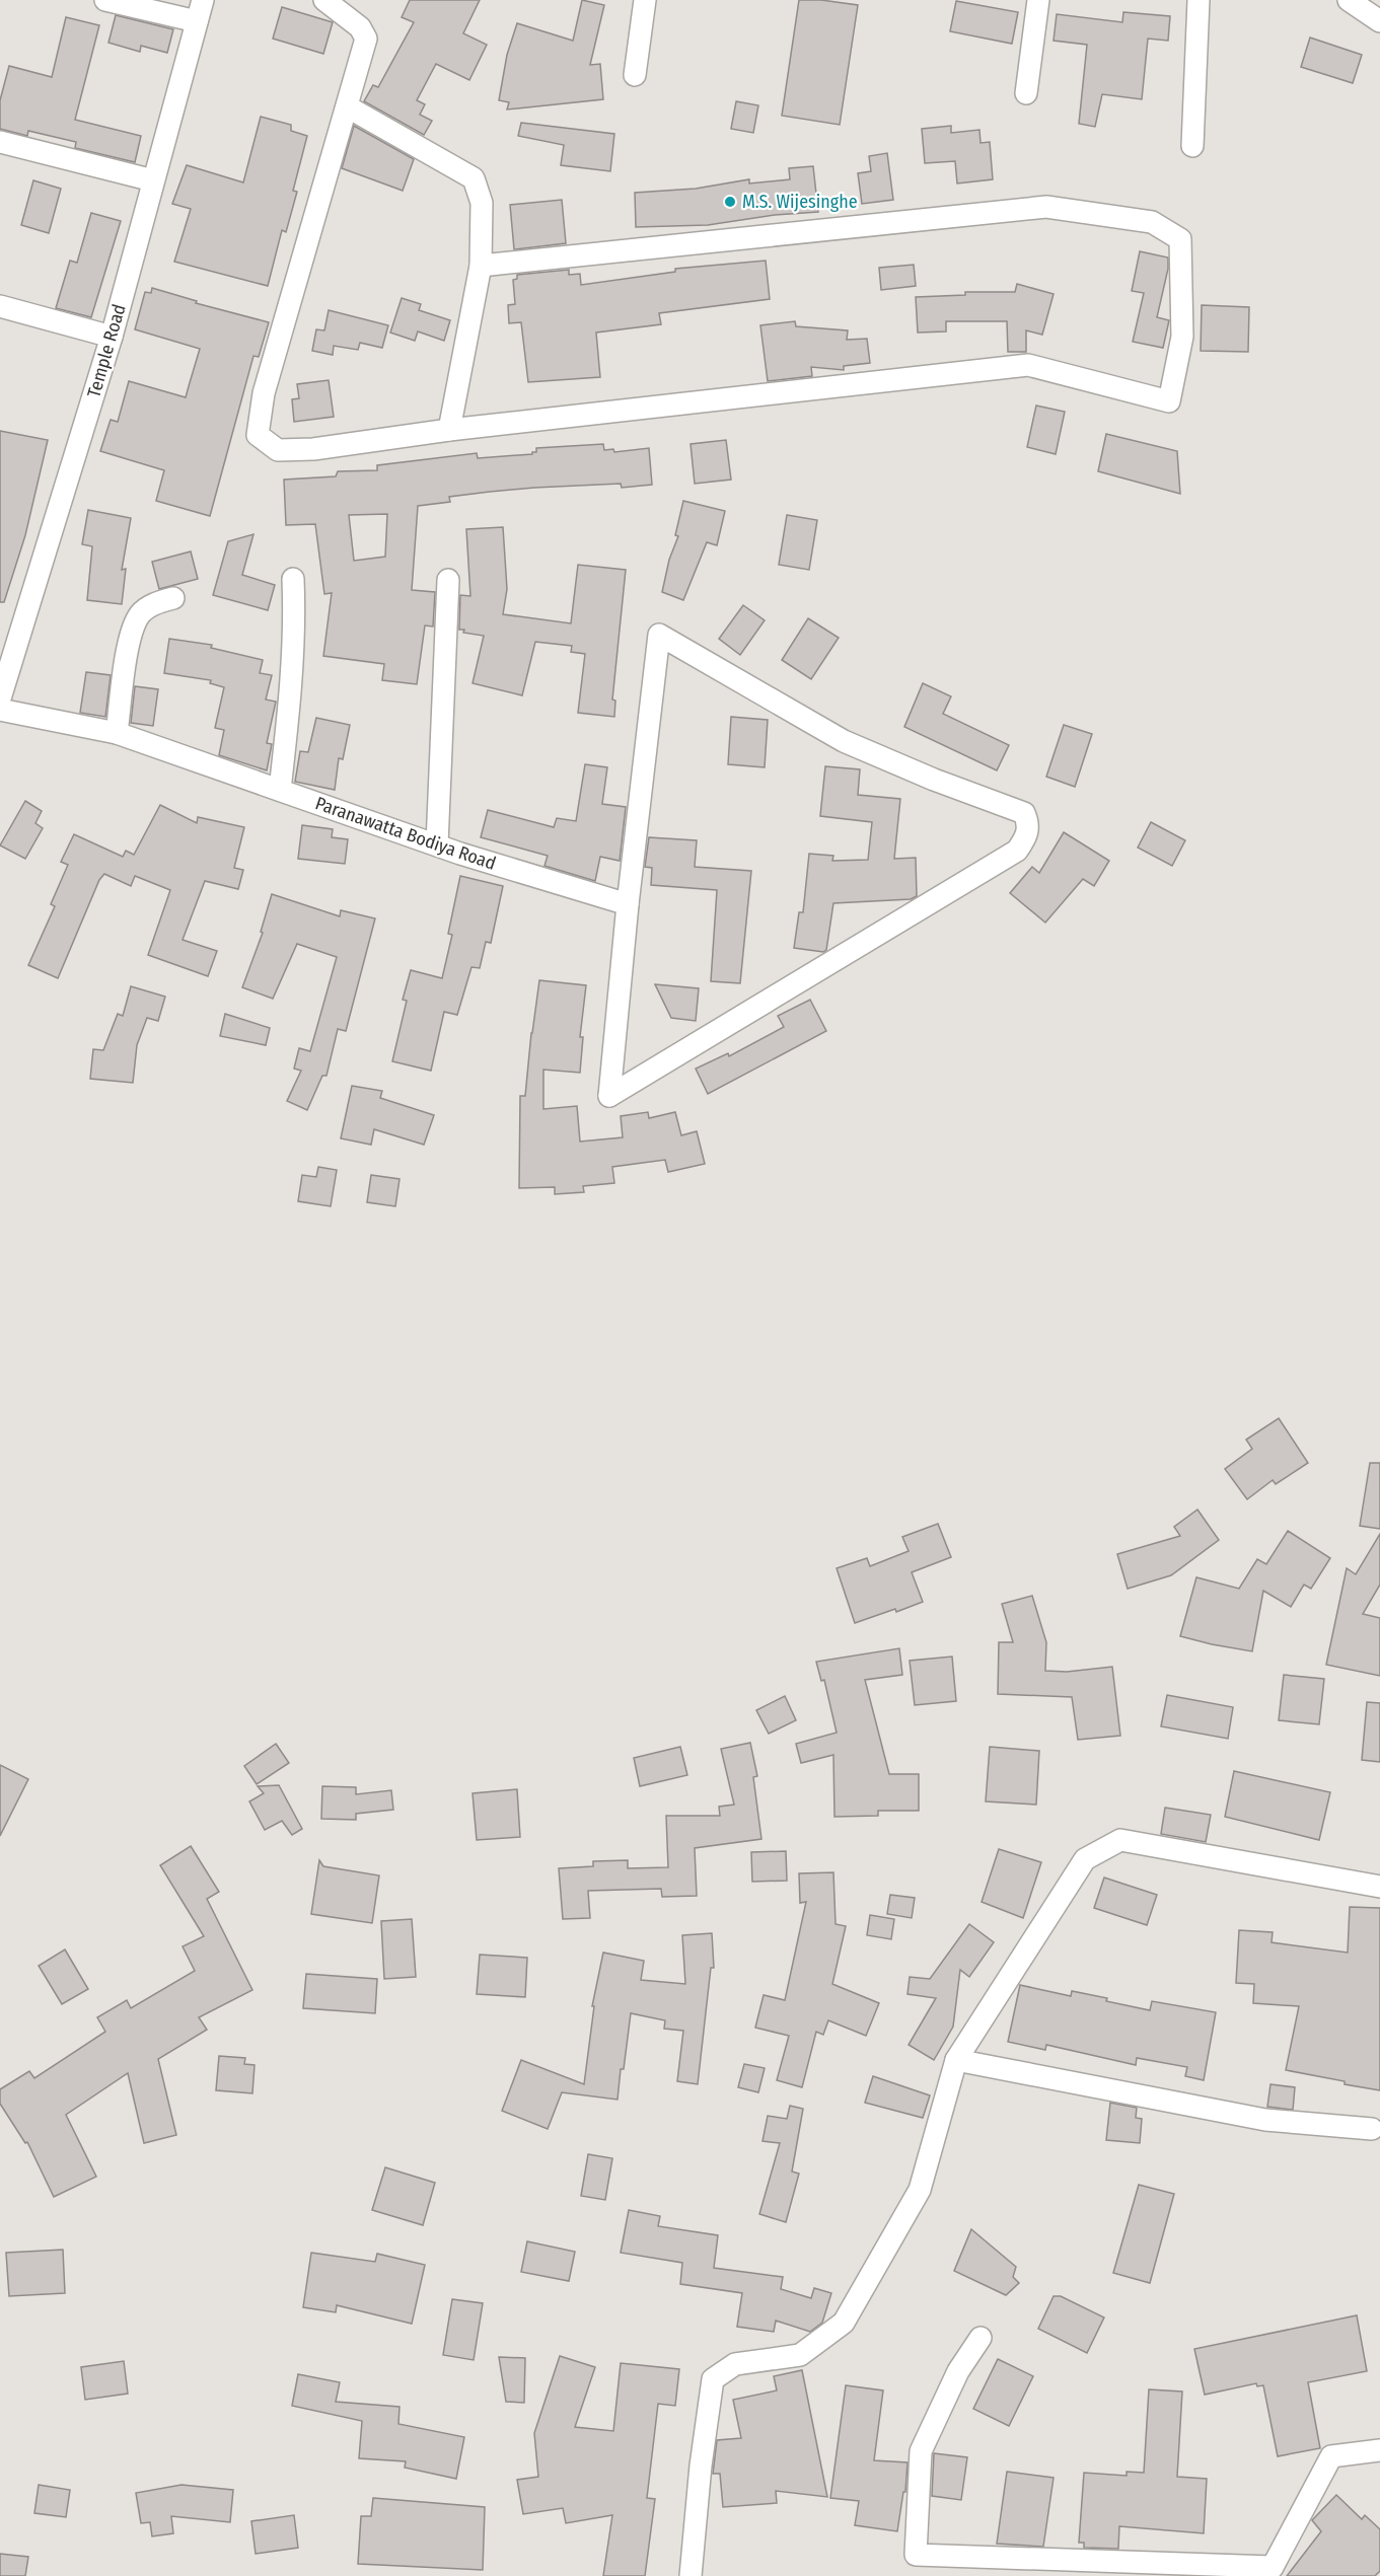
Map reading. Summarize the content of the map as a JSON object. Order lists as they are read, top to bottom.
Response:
{
  "streets": {
    "street": ["Temple Road", "Paranawatta Bodiya Road"]
  },
  "places": ["M.S. Wijesinghe"]
}
